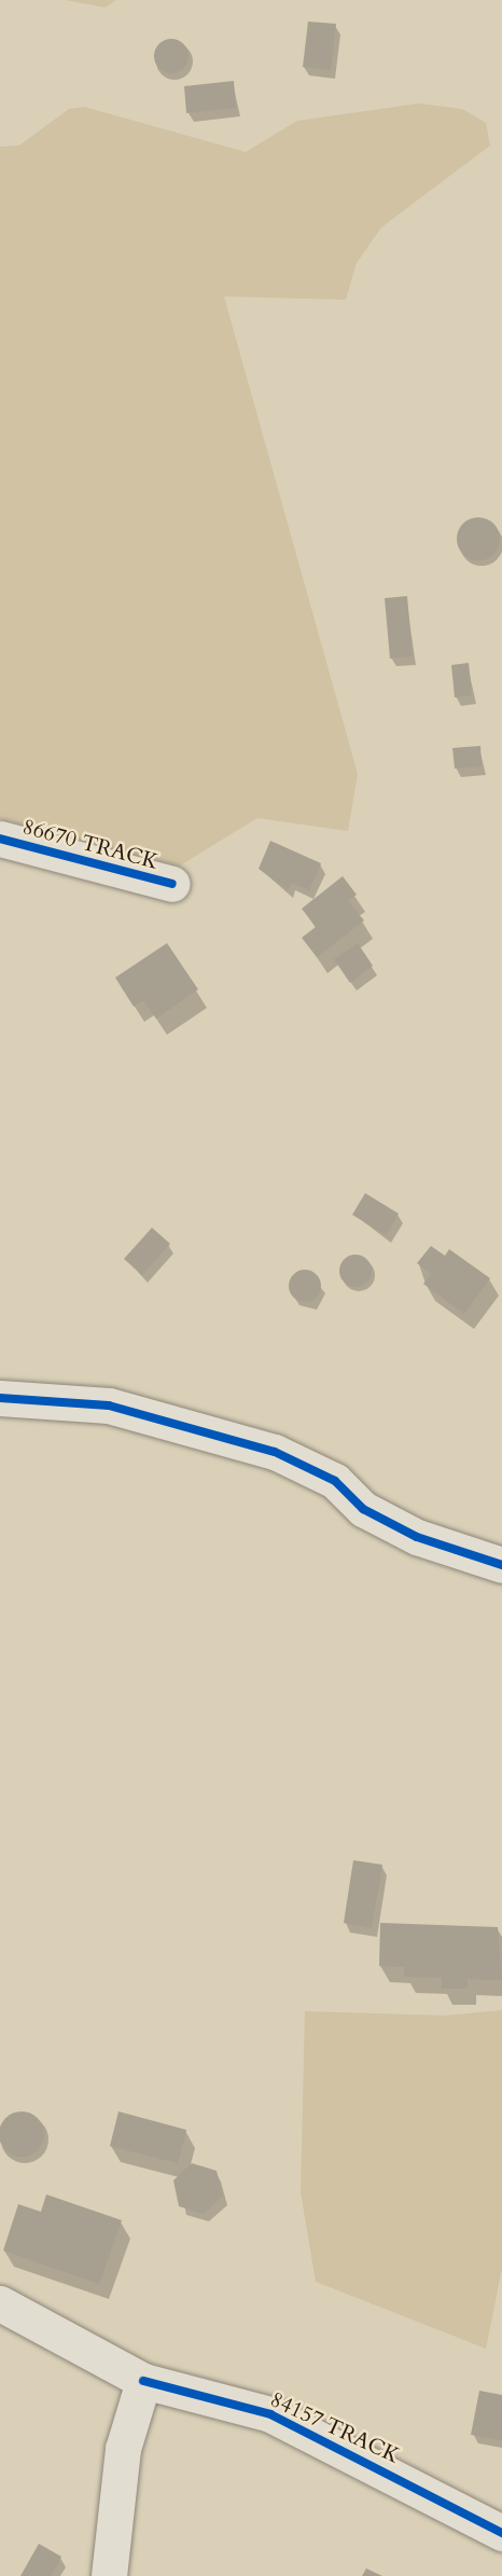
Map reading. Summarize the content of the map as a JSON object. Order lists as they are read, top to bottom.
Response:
{
  "streets": {
    "street": ["86670 TRACK", "84157 TRACK"]
  }
}
